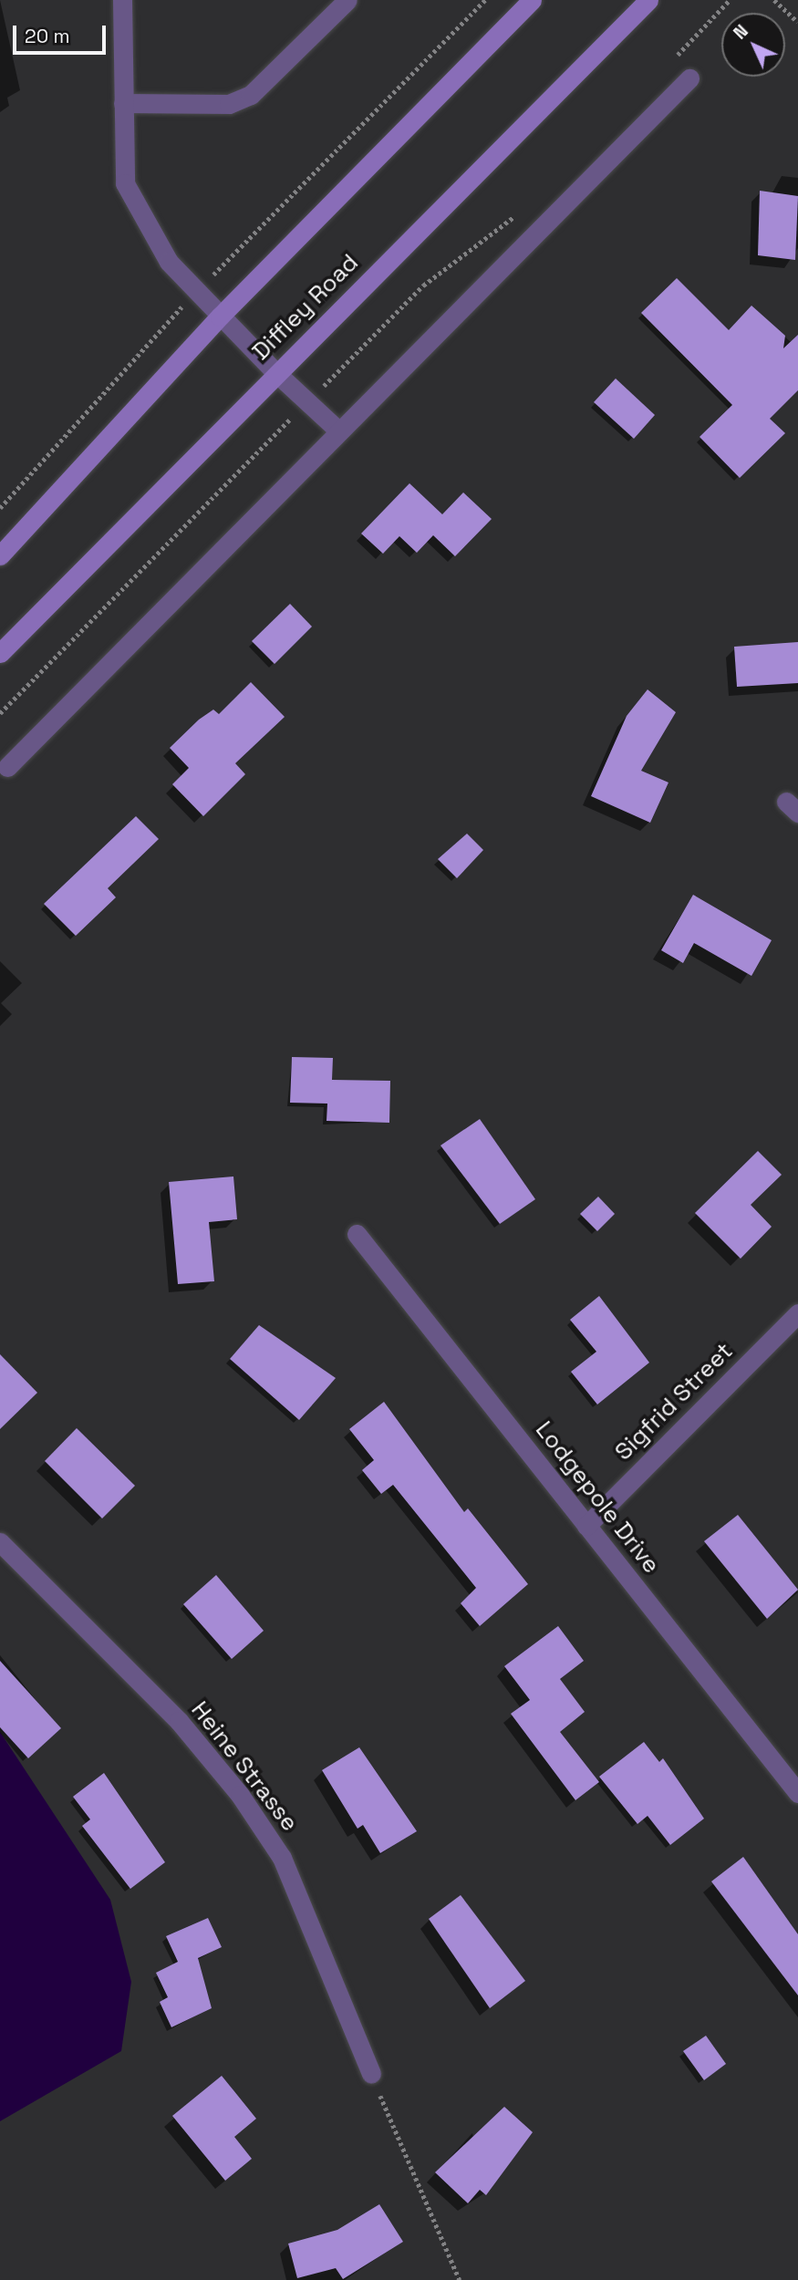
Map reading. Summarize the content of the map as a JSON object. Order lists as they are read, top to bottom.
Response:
{
  "streets": {
    "main road": ["Diffley Road"],
    "street": ["Sigfrid Street", "Lodgepole Drive", "Heine Strasse"]
  },
  "crossings": [
    ["Sigfrid Street", "Lodgepole Drive"]
  ],
  "scale_bar": "20 m",
  "north": "top left"
}
